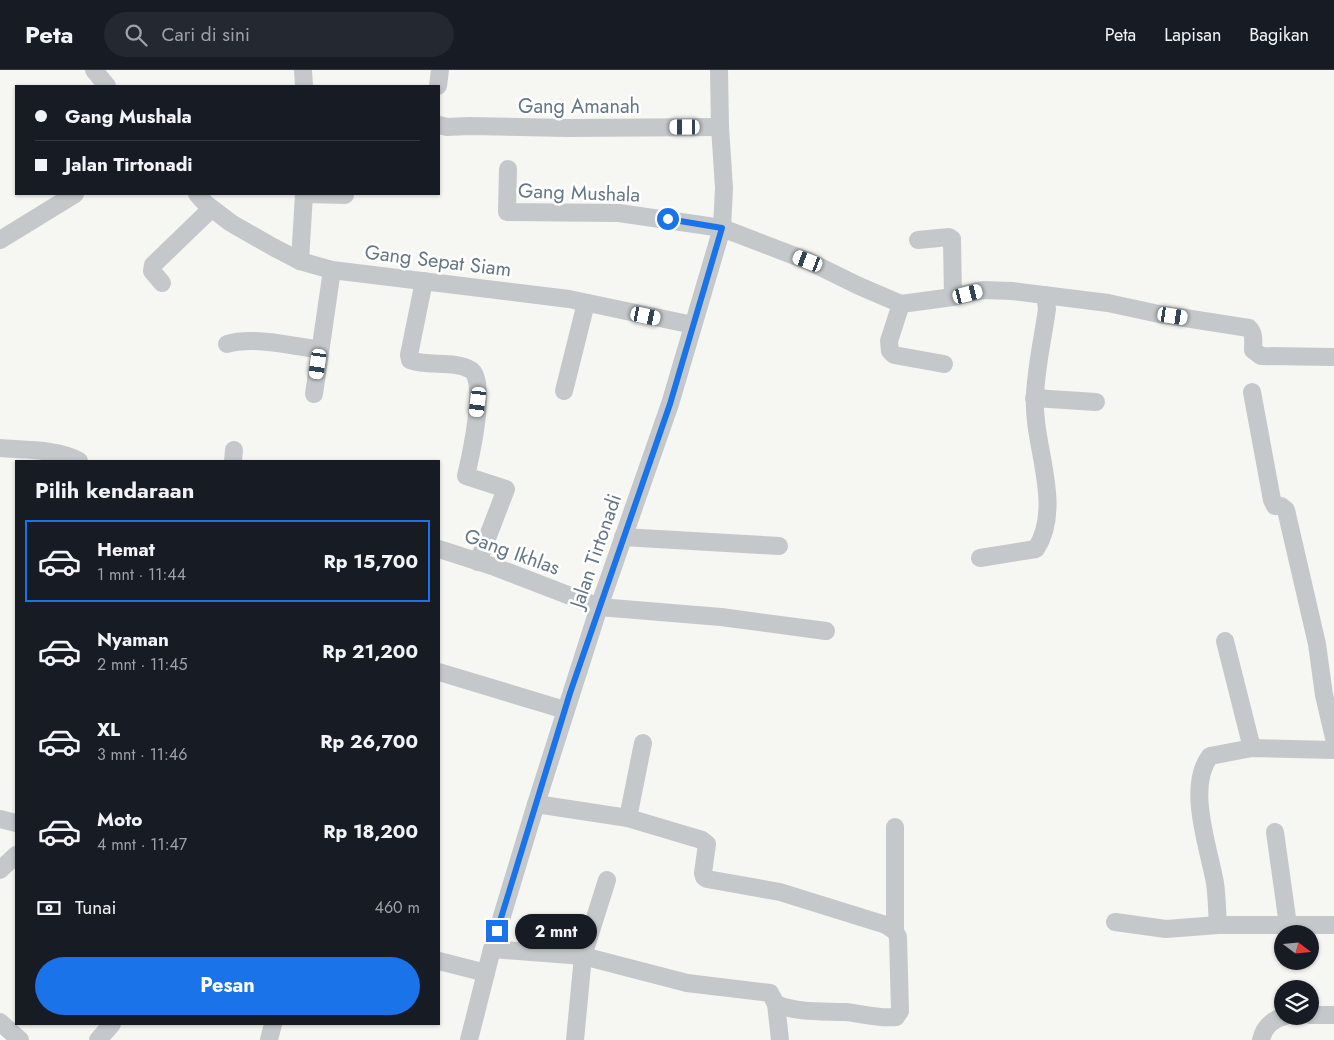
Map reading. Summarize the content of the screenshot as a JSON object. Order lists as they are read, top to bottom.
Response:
{
  "streets": {
    "street": [
      "Gang Amanah",
      "Gang Mushala",
      "Gang Sepat Siam",
      "Jalan Tirtonadi",
      "Gang Ikhlas"
    ]
  },
  "crossings": [
    ["Gang Amanah", "Jalan Tirtonadi"],
    ["Gang Mushala", "Jalan Tirtonadi"],
    ["Gang Sepat Siam", "Jalan Tirtonadi"],
    ["Jalan Tirtonadi", "Gang Ikhlas"]
  ],
  "north": "right",
  "page": {
    "header": "Peta",
    "search": "Cari di sini",
    "nav": ["Peta", "Lapisan", "Bagikan"],
    "banner": ["Gang Mushala", "Jalan Tirtonadi"],
    "heading": "Pilih kendaraan",
    "list": [
      {
        "name": "Hemat",
        "note": "1 mnt · 11:44",
        "value": "Rp 15,700"
      },
      {
        "name": "Nyaman",
        "note": "2 mnt · 11:45",
        "value": "Rp 21,200"
      },
      {
        "name": "XL",
        "note": "3 mnt · 11:46",
        "value": "Rp 26,700"
      },
      {
        "name": "Moto",
        "note": "4 mnt · 11:47",
        "value": "Rp 18,200"
      }
    ],
    "pay": ["Tunai", "460 m"],
    "bubble": "2 mnt",
    "buttons": "Pesan"
  }
}
